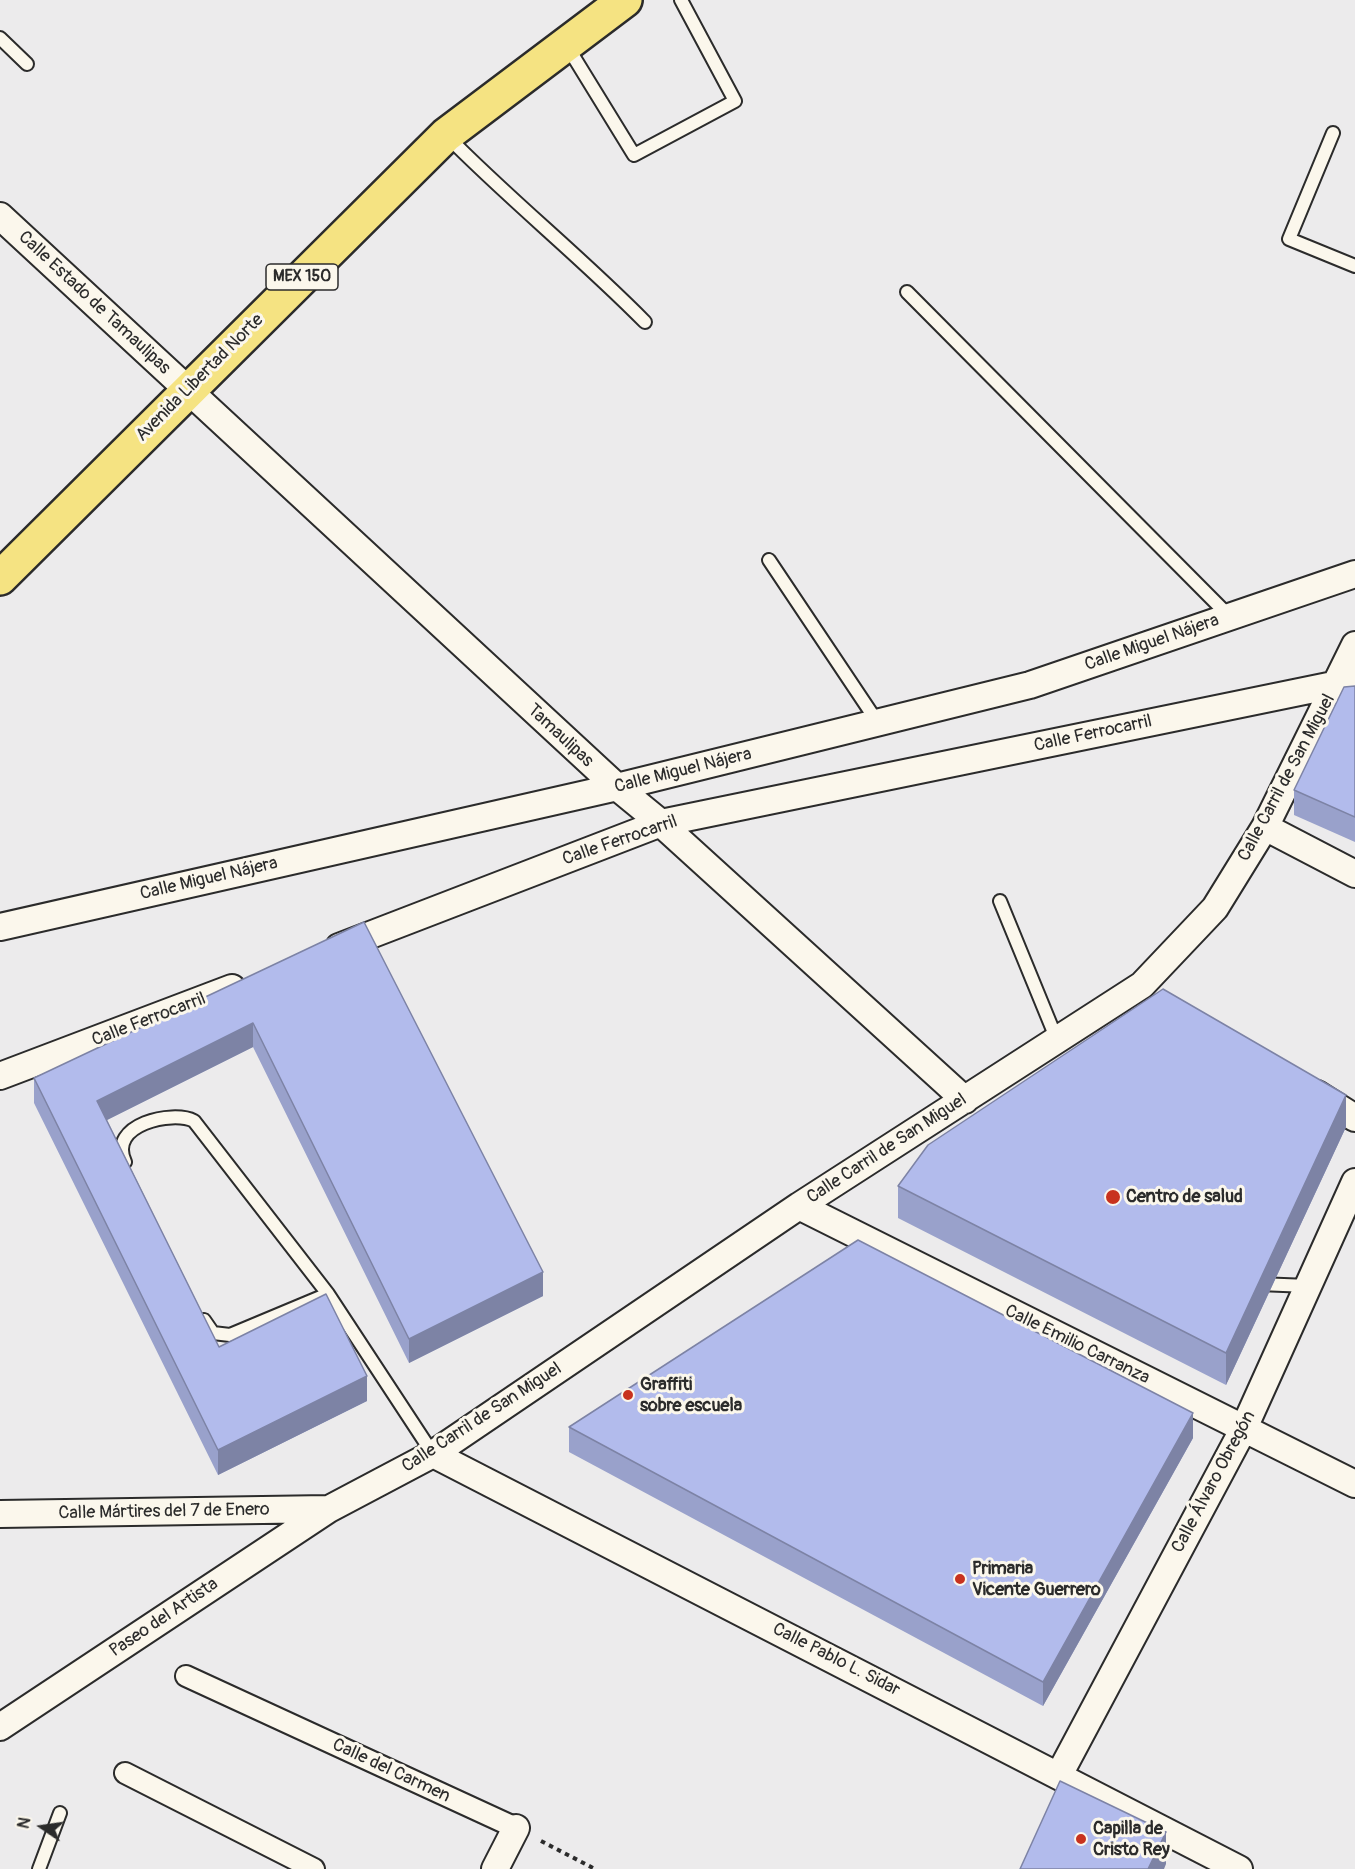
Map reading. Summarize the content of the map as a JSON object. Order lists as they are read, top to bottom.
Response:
{
  "streets": {
    "main road": ["MEX 150", "Avenida Libertad Norte"],
    "street": [
      "Calle Estado de Tamaulipas",
      "Calle Miguel Nájera",
      "Calle Ferrocarril",
      "Tamaulipas",
      "Calle Carril de San Miguel",
      "Calle Emilio Carranza",
      "Calle Álvaro Obregón",
      "Calle Mártires del 7 de Enero",
      "Paseo del Artista",
      "Calle Pablo L. Sidar",
      "Calle del Carmen"
    ]
  },
  "crossings": [
    ["Calle Estado de Tamaulipas", "Avenida Libertad Norte"],
    ["Calle Estado de Tamaulipas", "Tamaulipas"],
    ["Avenida Libertad Norte", "Tamaulipas"],
    ["Calle Miguel Nájera", "Tamaulipas"],
    ["Calle Ferrocarril", "Tamaulipas"],
    ["Calle Ferrocarril", "Calle Carril de San Miguel"],
    ["Tamaulipas", "Calle Carril de San Miguel"],
    ["Calle Carril de San Miguel", "Calle Emilio Carranza"],
    ["Calle Carril de San Miguel", "Calle Mártires del 7 de Enero"],
    ["Calle Carril de San Miguel", "Paseo del Artista"],
    ["Calle Carril de San Miguel", "Calle Pablo L. Sidar"],
    ["Calle Emilio Carranza", "Calle Álvaro Obregón"],
    ["Calle Álvaro Obregón", "Calle Pablo L. Sidar"],
    ["Calle Mártires del 7 de Enero", "Paseo del Artista"]
  ],
  "places": [
    "Centro de salud",
    "Graffiti sobre escuela",
    "Primaria Vicente Guerrero",
    "Capilla de Cristo Rey"
  ],
  "north": "left"
}
